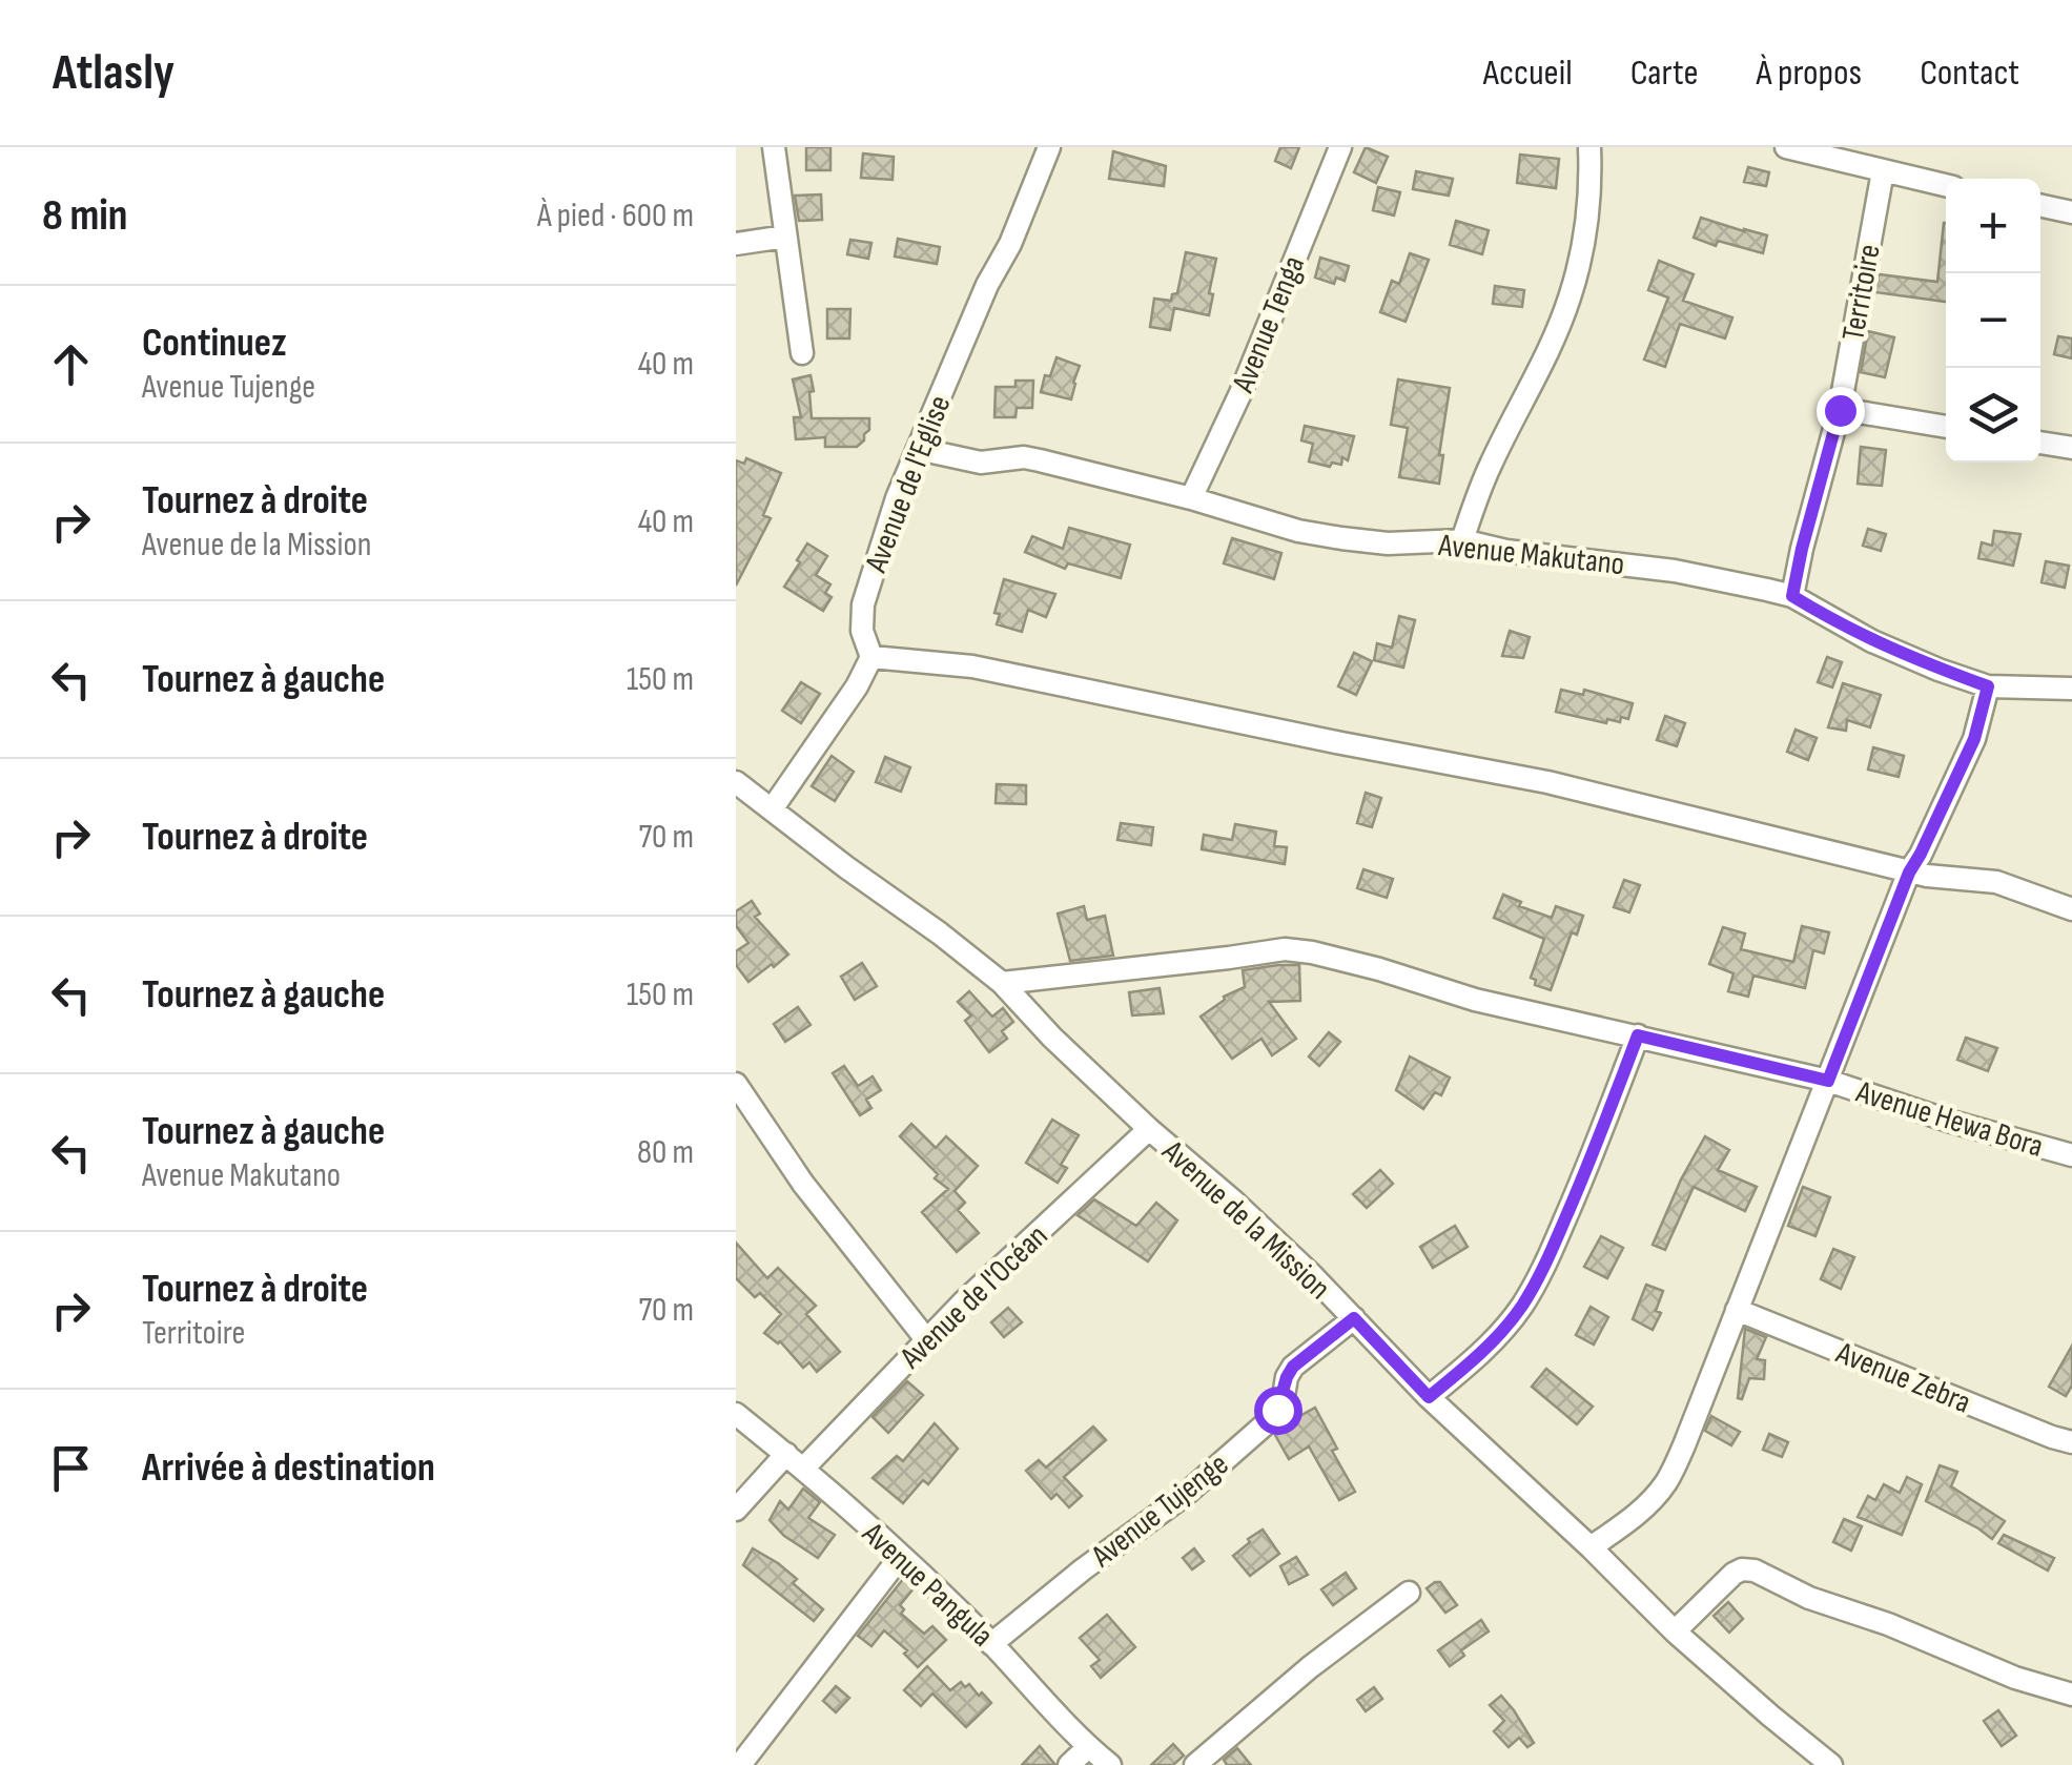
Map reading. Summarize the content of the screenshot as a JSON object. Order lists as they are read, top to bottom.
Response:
{
  "streets": {
    "street": [
      "Territoire",
      "Avenue Tenga",
      "Avenue de l'Eglise",
      "Avenue Makutano",
      "Avenue Hewa Bora",
      "Avenue de la Mission",
      "Avenue de l'Océan",
      "Avenue Zebra",
      "Avenue Tujenge",
      "Avenue Pangula"
    ]
  },
  "crossings": [
    ["Territoire", "Avenue Makutano"],
    ["Avenue Tenga", "Avenue Makutano"],
    ["Avenue de l'Eglise", "Avenue Makutano"],
    ["Avenue Hewa Bora", "Avenue de la Mission"],
    ["Avenue de la Mission", "Avenue de l'Océan"],
    ["Avenue de la Mission", "Avenue Tujenge"],
    ["Avenue de l'Océan", "Avenue Pangula"],
    ["Avenue Tujenge", "Avenue Pangula"]
  ],
  "page": {
    "header": "Atlasly",
    "nav": [
      "Accueil",
      "Carte",
      "À propos",
      "Contact"
    ],
    "heading": ["8 min", "À pied · 600 m"],
    "map_buttons": ["+", "−"],
    "list": [
      ["Continuez", "Avenue Tujenge", "40 m"],
      ["Tournez à droite", "Avenue de la Mission", "40 m"],
      ["Tournez à gauche", "150 m"],
      ["Tournez à droite", "70 m"],
      ["Tournez à gauche", "150 m"],
      ["Tournez à gauche", "Avenue Makutano", "80 m"],
      ["Tournez à droite", "Territoire", "70 m"],
      "Arrivée à destination"
    ]
  }
}
